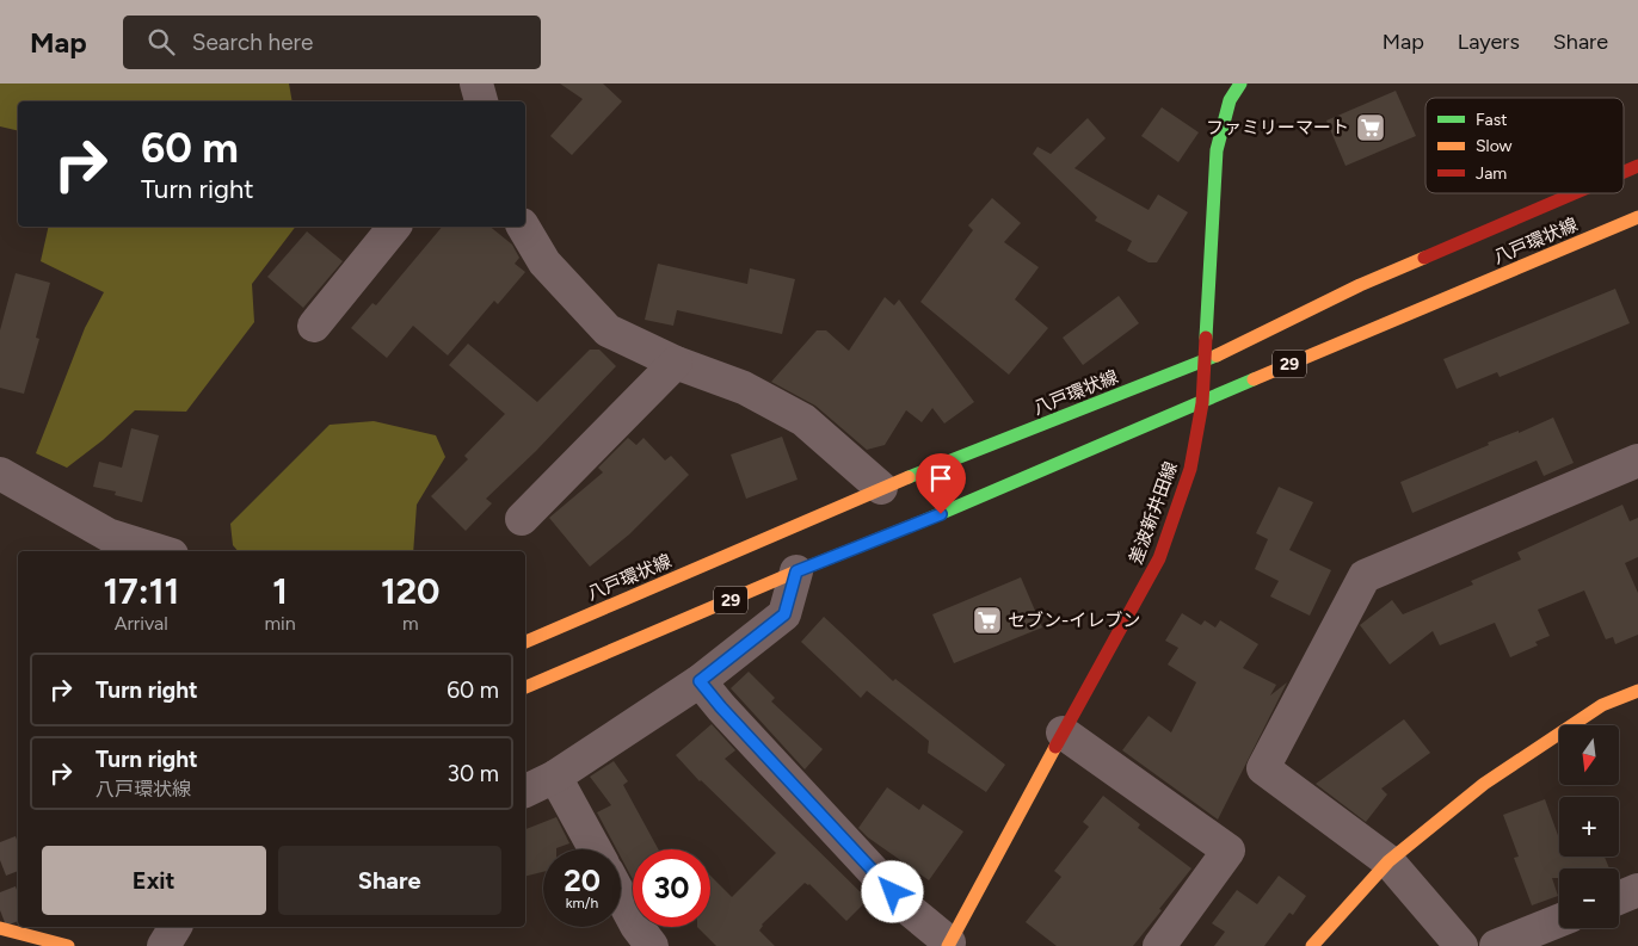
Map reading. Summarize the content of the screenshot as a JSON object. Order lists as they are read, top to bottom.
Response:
{
  "streets": {
    "main road": ["八戸環状線", "29", "差波新井田線"]
  },
  "crossings": [
    ["八戸環状線", "差波新井田線"]
  ],
  "places": {
    "supermarket": ["ファミリーマート", "セブン-イレブン"]
  },
  "legend": ["Fast", "Slow", "Jam"],
  "north": "bottom",
  "page": {
    "header": "Map",
    "search": "Search here",
    "nav": ["Map", "Layers", "Share"],
    "turn": ["60 m", "Turn right"],
    "eta": [
      "17:11",
      "Arrival",
      "1",
      "min",
      "120",
      "m"
    ],
    "list": [
      {
        "name": "Turn right",
        "value": "60 m"
      },
      {
        "name": "Turn right",
        "note": "八戸環状線",
        "value": "30 m"
      }
    ],
    "map_buttons": ["+", "−"],
    "buttons": ["Exit", "Share"],
    "speed": "20 km/h",
    "limit": "30"
  }
}
